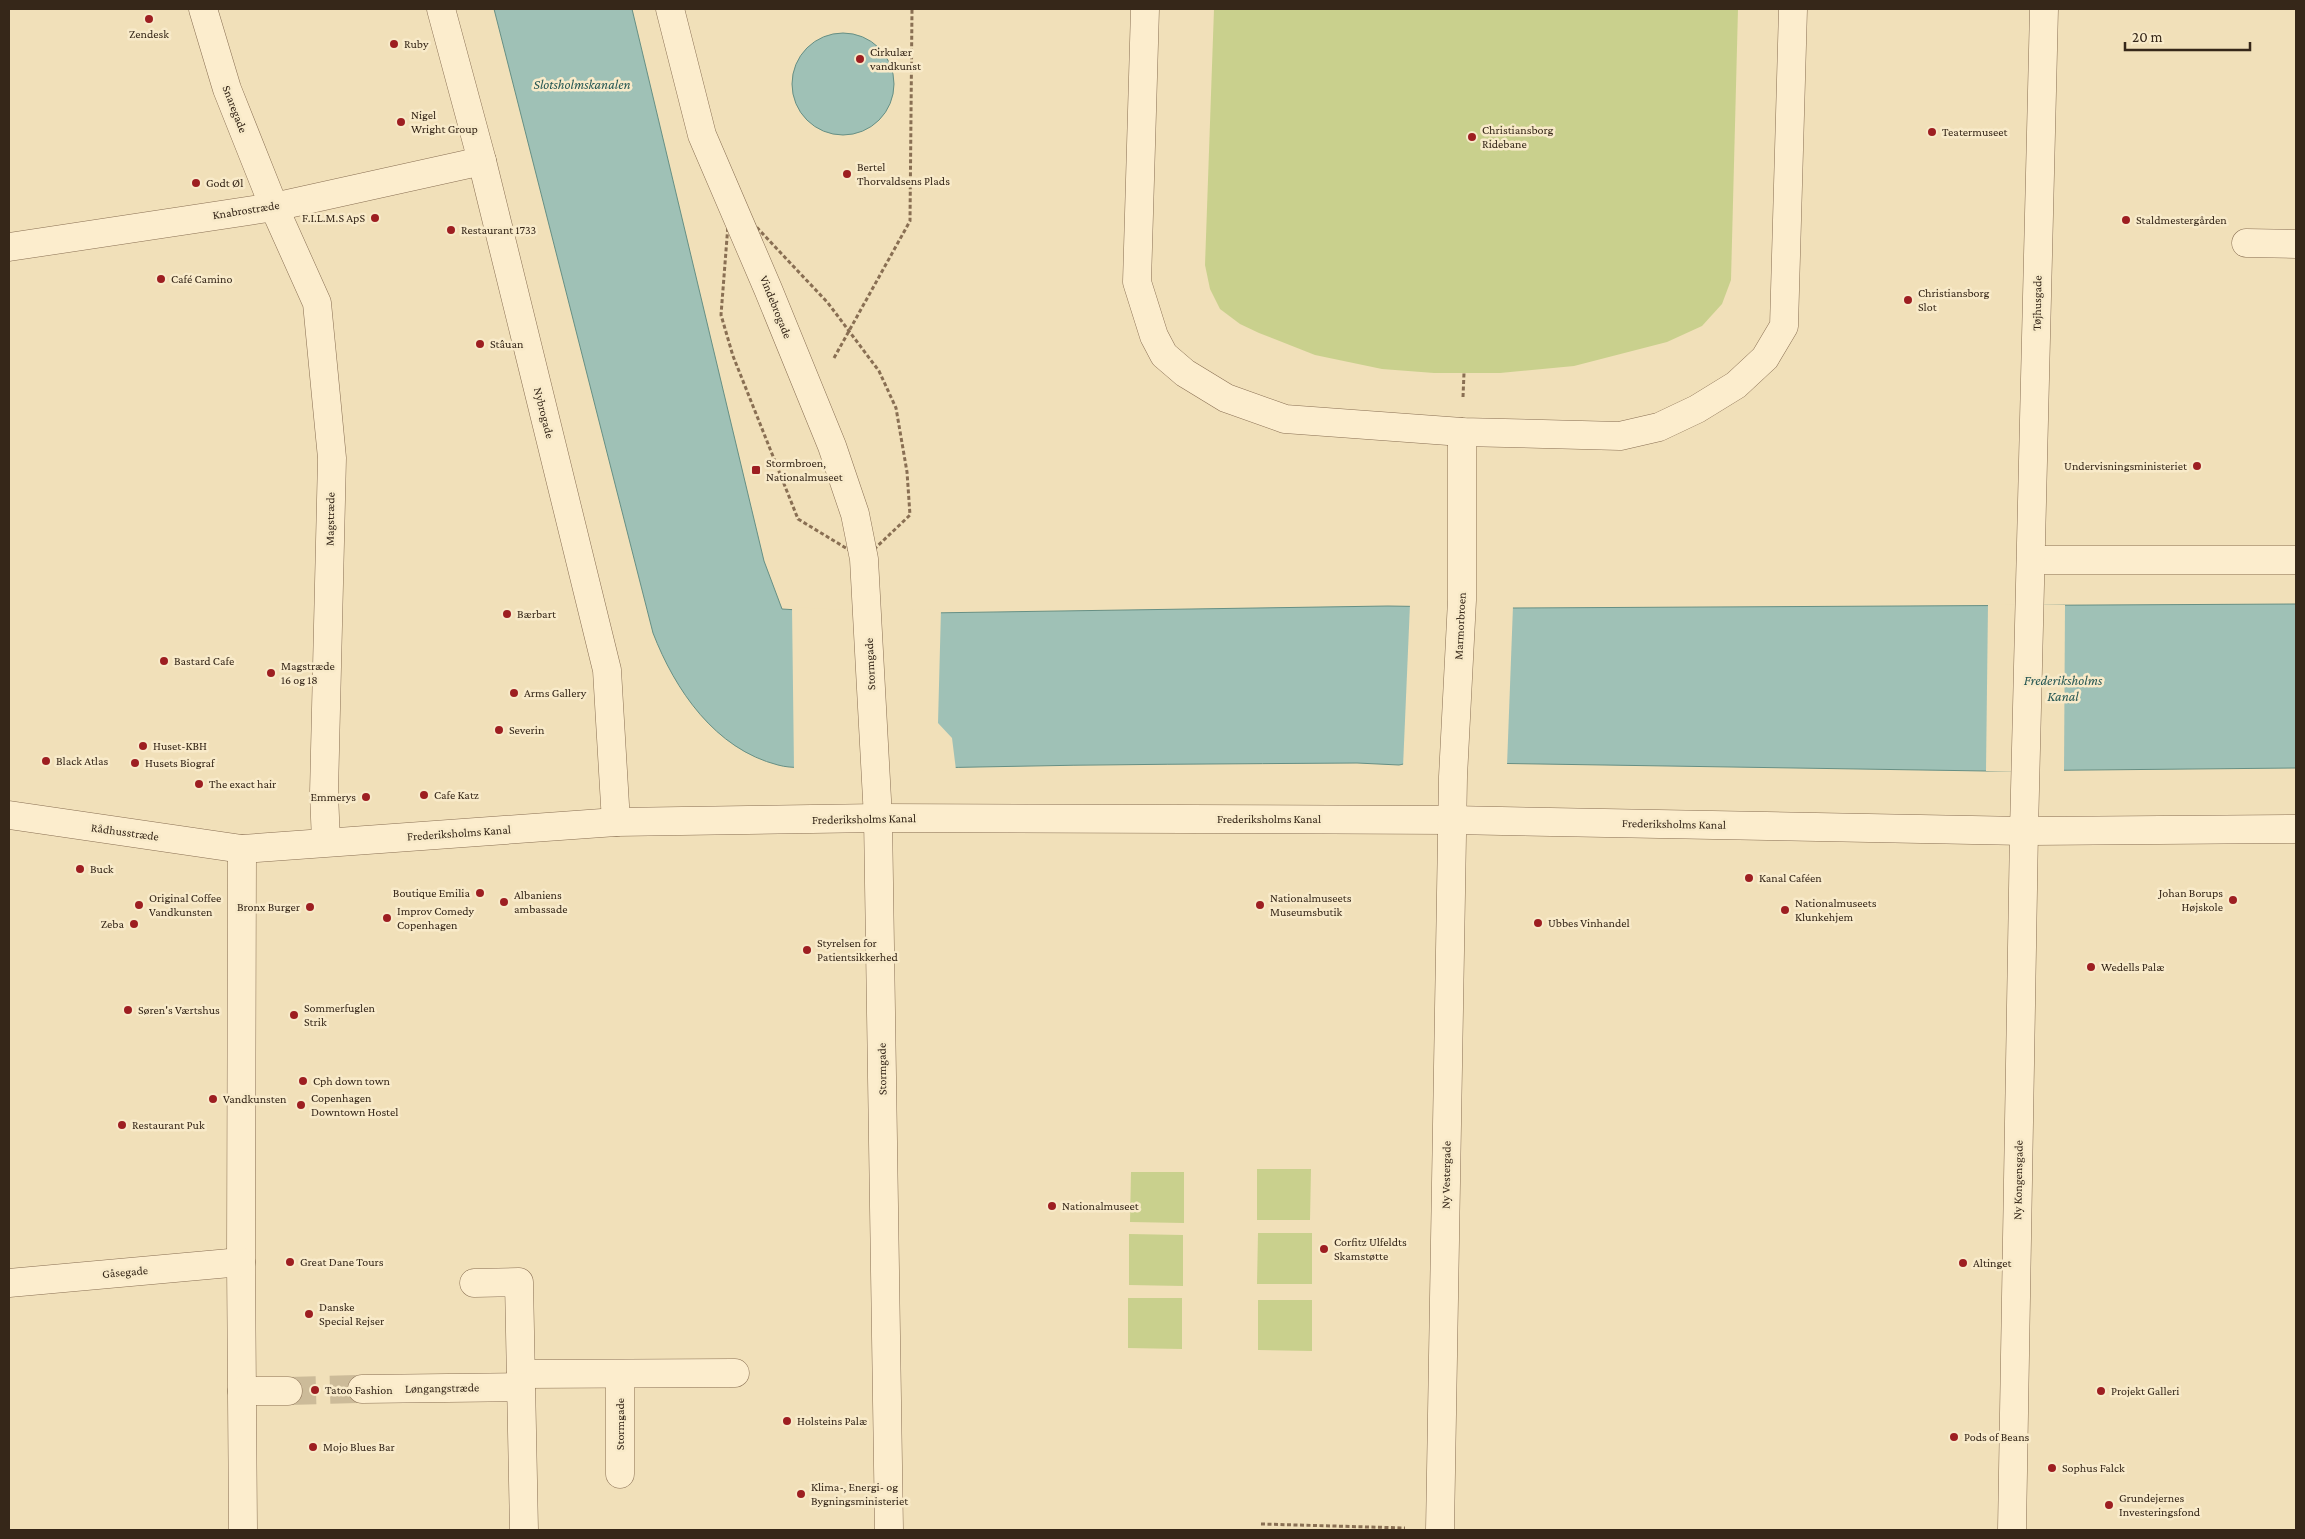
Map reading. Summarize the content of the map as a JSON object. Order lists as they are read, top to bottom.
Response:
{
  "streets": {
    "street": [
      "Snaregade",
      "Knabrostræde",
      "Tøjhusgade",
      "Vindebrogade",
      "Nybrogade",
      "Magstræde",
      "Marmorbroen",
      "Stormgade",
      "Frederiksholms Kanal",
      "Rådhusstræde",
      "Ny Vestergade",
      "Ny Kongensgade",
      "Gåsegade",
      "Løngangstræde"
    ]
  },
  "crossings": [
    ["Snaregade", "Knabrostræde"],
    ["Snaregade", "Magstræde"],
    ["Knabrostræde", "Nybrogade"],
    ["Knabrostræde", "Magstræde"],
    ["Tøjhusgade", "Frederiksholms Kanal"],
    ["Tøjhusgade", "Ny Kongensgade"],
    ["Vindebrogade", "Stormgade"],
    ["Nybrogade", "Frederiksholms Kanal"],
    ["Magstræde", "Frederiksholms Kanal"],
    ["Marmorbroen", "Frederiksholms Kanal"],
    ["Marmorbroen", "Ny Vestergade"],
    ["Stormgade", "Frederiksholms Kanal"],
    ["Frederiksholms Kanal", "Rådhusstræde"],
    ["Frederiksholms Kanal", "Ny Vestergade"],
    ["Frederiksholms Kanal", "Ny Kongensgade"]
  ],
  "water": ["Slotsholmskanalen", "Frederiksholms Kanal"],
  "places": {
    "other": [
      "Zendesk",
      "Ruby",
      "Cirkulær vandkunst",
      "Nigel Wright Group",
      "Teatermuseet",
      "Christiansborg Ridebane",
      "Bertel Thorvaldsens Plads",
      "Godt Øl",
      "F.I.L.M.S ApS",
      "Staldmestergården",
      "Restaurant 1733",
      "Café Camino",
      "Christiansborg Slot",
      "Stâuan",
      "Undervisningsministeriet",
      "Bærbart",
      "Bastard Cafe",
      "Magstræde 16 og 18",
      "Arms Gallery",
      "Severin",
      "Huset-KBH",
      "Black Atlas",
      "Husets Biograf",
      "The exact hair",
      "Cafe Katz",
      "Emmerys",
      "Buck",
      "Kanal Caféen",
      "Boutique Emilia",
      "Johan Borups Højskole",
      "Albaniens ambassade",
      "Original Coffee Vandkunsten",
      "Nationalmuseets Museumsbutik",
      "Bronx Burger",
      "Nationalmuseets Klunkehjem",
      "Improv Comedy Copenhagen",
      "Ubbes Vinhandel",
      "Zeba",
      "Styrelsen for Patientsikkerhed",
      "Wedells Palæ",
      "Søren's Værtshus",
      "Sommerfuglen Strik",
      "Cph down town",
      "Vandkunsten",
      "Copenhagen Downtown Hostel",
      "Restaurant Puk",
      "Nationalmuseet",
      "Corfitz Ulfeldts Skamstøtte",
      "Great Dane Tours",
      "Altinget",
      "Danske Special Rejser",
      "Tatoo Fashion",
      "Projekt Galleri",
      "Holsteins Palæ",
      "Pods of Beans",
      "Mojo Blues Bar",
      "Sophus Falck",
      "Klima-, Energi- og Bygningsministeriet",
      "Grundejernes Investeringsfond"
    ],
    "transit": ["Stormbroen, Nationalmuseet"]
  },
  "scale_bar": "20 m"
}
